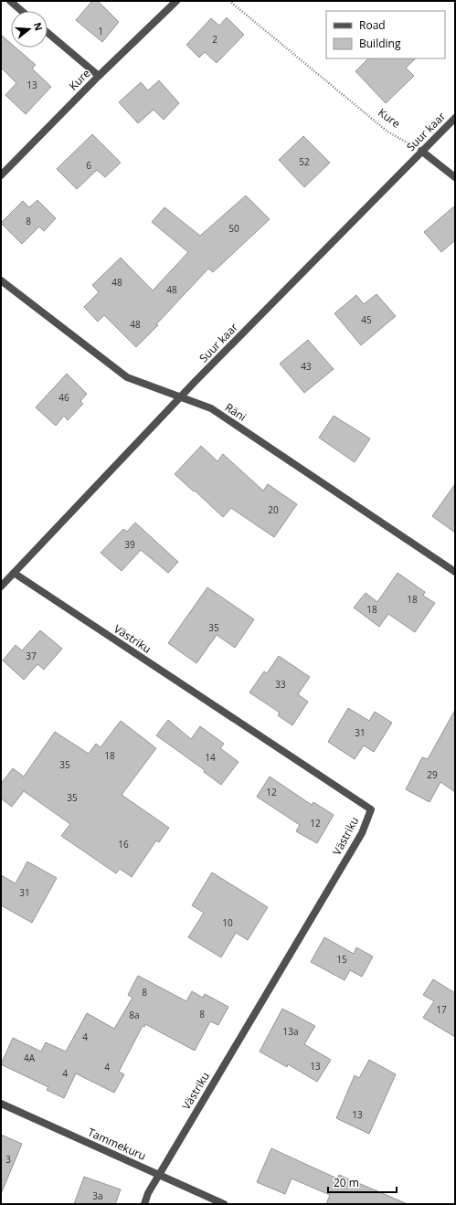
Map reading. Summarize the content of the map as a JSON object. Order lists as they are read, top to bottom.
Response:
{
  "streets": {
    "street": [
      "Kure",
      "Suur kaar",
      "Räni",
      "Västriku",
      "Tammekuru"
    ]
  },
  "crossings": [
    ["Kure", "Suur kaar"],
    ["Suur kaar", "Räni"],
    ["Suur kaar", "Västriku"],
    ["Västriku", "Tammekuru"]
  ],
  "house_numbers": [
    "1",
    "2",
    "13",
    "52",
    "6",
    "8",
    "50",
    "48",
    "48",
    "45",
    "48",
    "43",
    "46",
    "20",
    "39",
    "18",
    "18",
    "35",
    "37",
    "33",
    "31",
    "18",
    "14",
    "35",
    "29",
    "12",
    "35",
    "12",
    "16",
    "31",
    "10",
    "15",
    "8",
    "17",
    "8",
    "8a",
    "13a",
    "4",
    "4A",
    "13",
    "4",
    "4",
    "13",
    "3",
    "3a"
  ],
  "legend": ["Road", "Building"],
  "scale_bar": "20 m",
  "north": "right"
}
